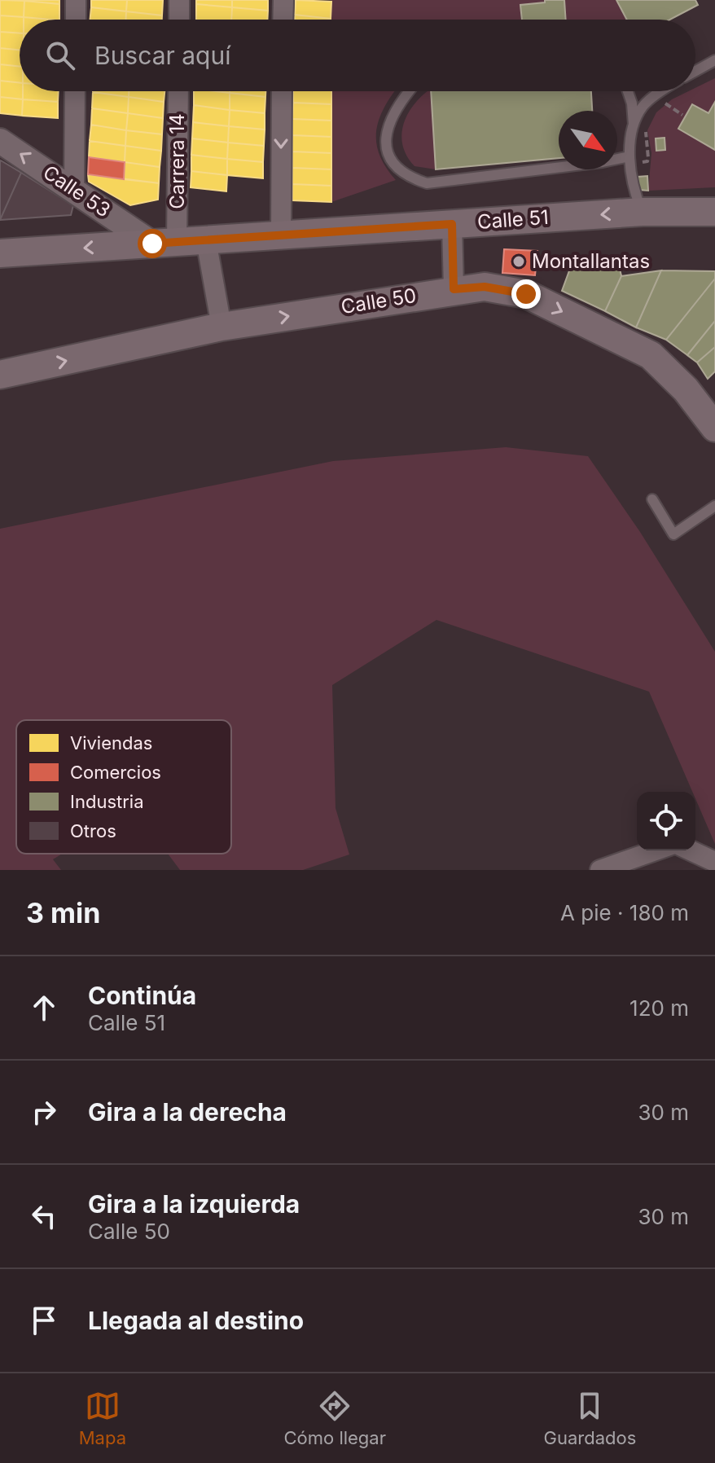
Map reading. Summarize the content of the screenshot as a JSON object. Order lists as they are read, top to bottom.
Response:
{
  "streets": {
    "main road": ["Calle 51", "Calle 50"],
    "street": ["Carrera 14", "Calle 53"]
  },
  "crossings": [
    ["Carrera 14", "Calle 53"],
    ["Carrera 14", "Calle 51"],
    ["Calle 53", "Calle 51"]
  ],
  "one_way": ["Calle 53", "Calle 51", "Calle 50"],
  "places": ["Montallantas"],
  "legend": [
    "Viviendas",
    "Comercios",
    "Industria",
    "Otros"
  ],
  "north": "bottom right",
  "page": {
    "search": "Buscar aquí",
    "heading": ["3 min", "A pie · 180 m"],
    "list": [
      ["Continúa", "Calle 51", "120 m"],
      ["Gira a la derecha", "30 m"],
      ["Gira a la izquierda", "Calle 50", "30 m"],
      "Llegada al destino"
    ],
    "nav": ["Mapa", "Cómo llegar", "Guardados"]
  }
}
